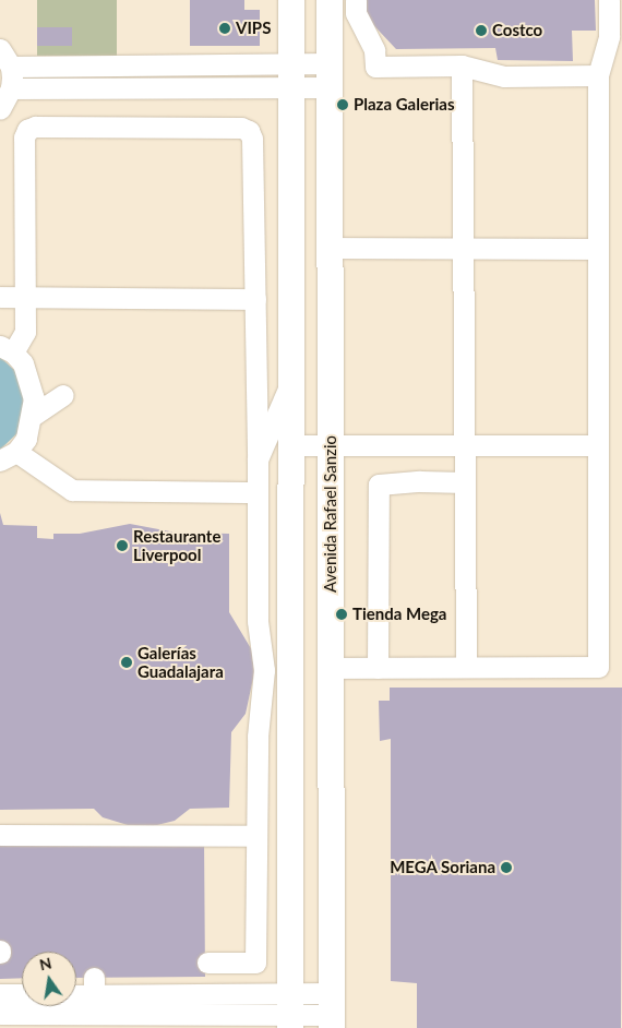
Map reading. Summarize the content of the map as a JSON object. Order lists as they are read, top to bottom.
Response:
{
  "streets": {
    "main road": ["Avenida Rafael Sanzio"]
  },
  "places": [
    "VIPS",
    "Costco",
    "Plaza Galerias",
    "Restaurante Liverpool",
    "Tienda Mega",
    "Galerías Guadalajara",
    "MEGA Soriana"
  ],
  "north": "top"
}
